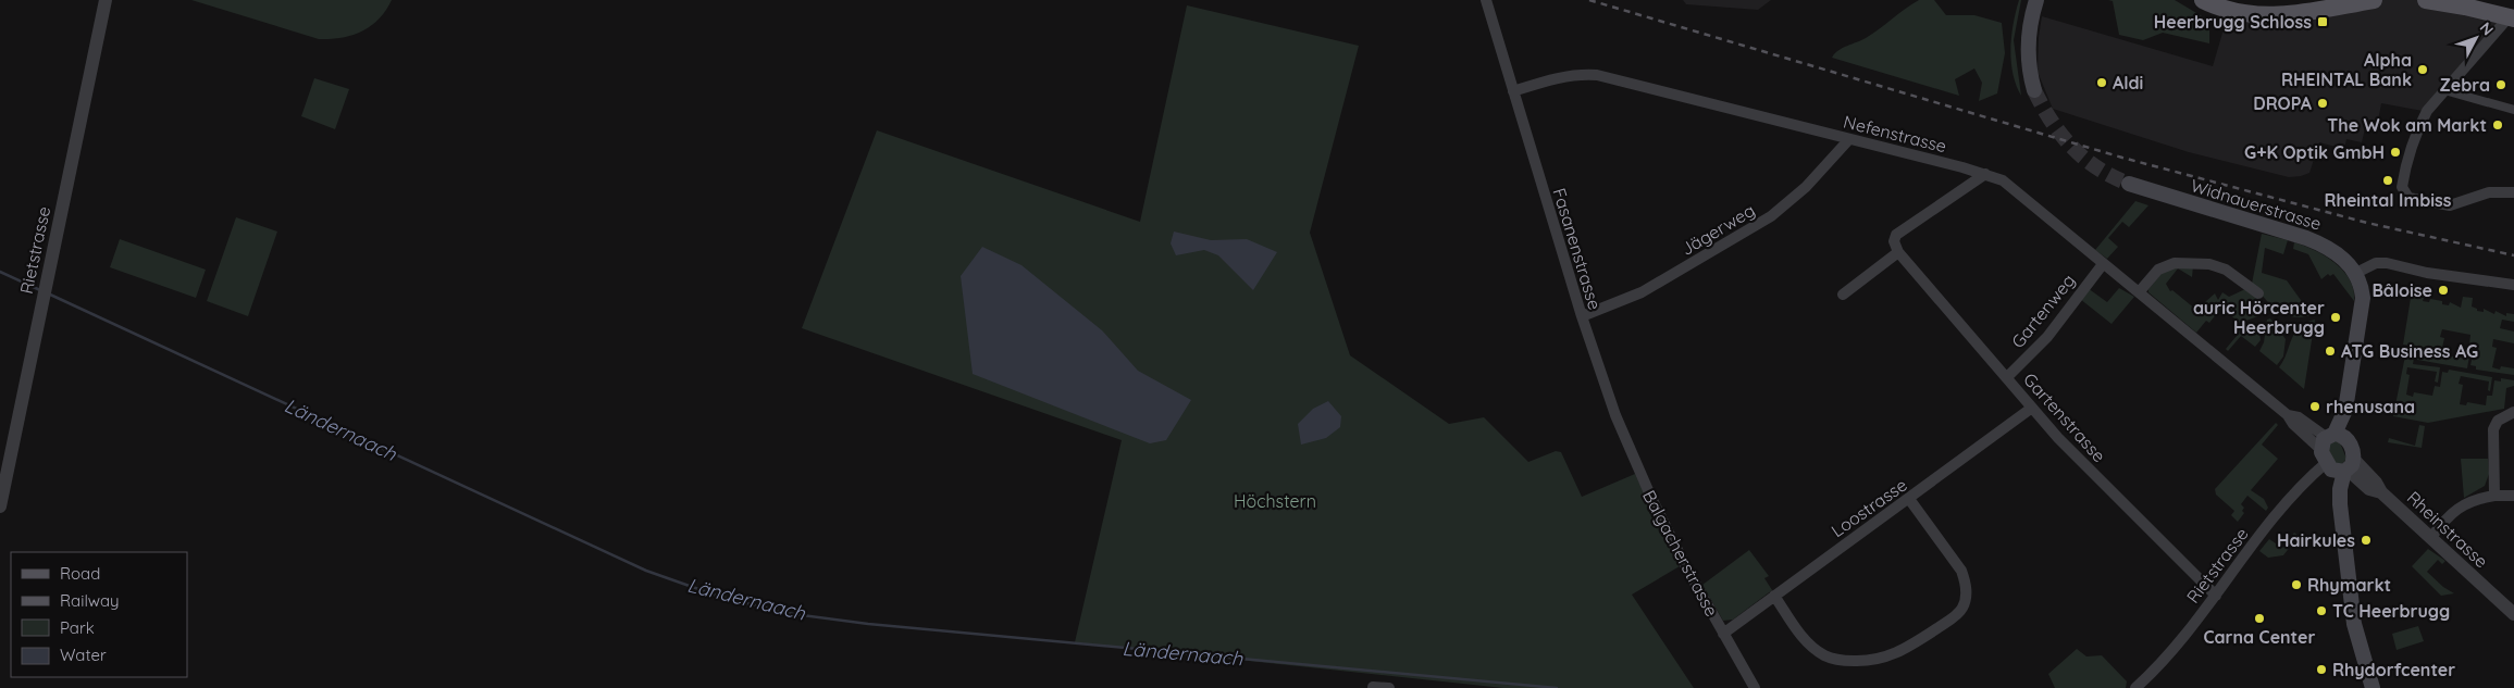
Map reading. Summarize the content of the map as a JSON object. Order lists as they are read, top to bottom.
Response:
{
  "streets": {
    "main road": ["Widnauerstrasse"],
    "street": [
      "Nefenstrasse",
      "Jägerweg",
      "Fasanenstrasse",
      "Rietstrasse",
      "Gartenweg",
      "Gartenstrasse",
      "Loostrasse",
      "Rheinstrasse",
      "Balgacherstrasse"
    ]
  },
  "crossings": [
    ["Nefenstrasse", "Jägerweg"],
    ["Nefenstrasse", "Fasanenstrasse"],
    ["Nefenstrasse", "Rietstrasse"],
    ["Nefenstrasse", "Gartenweg"],
    ["Nefenstrasse", "Rheinstrasse"],
    ["Jägerweg", "Fasanenstrasse"],
    ["Fasanenstrasse", "Balgacherstrasse"],
    ["Rietstrasse", "Gartenstrasse"],
    ["Rietstrasse", "Rheinstrasse"],
    ["Gartenweg", "Gartenstrasse"],
    ["Gartenstrasse", "Loostrasse"],
    ["Loostrasse", "Balgacherstrasse"]
  ],
  "water": ["Ländernaach"],
  "parks": ["Höchstern"],
  "places": {
    "transit": ["Heerbrugg Schloss"],
    "other": [
      "Alpha RHEINTAL Bank",
      "Aldi",
      "Zebra",
      "DROPA",
      "The Wok am Markt",
      "G+K Optik GmbH",
      "Rheintal Imbiss",
      "Bâloise",
      "auric Hörcenter Heerbrugg",
      "ATG Business AG",
      "rhenusana",
      "Hairkules",
      "Rhymarkt",
      "TC Heerbrugg",
      "Carna Center",
      "Rhydorfcenter"
    ]
  },
  "legend": [
    "Road",
    "Railway",
    "Park",
    "Water"
  ],
  "north": "top right"
}
